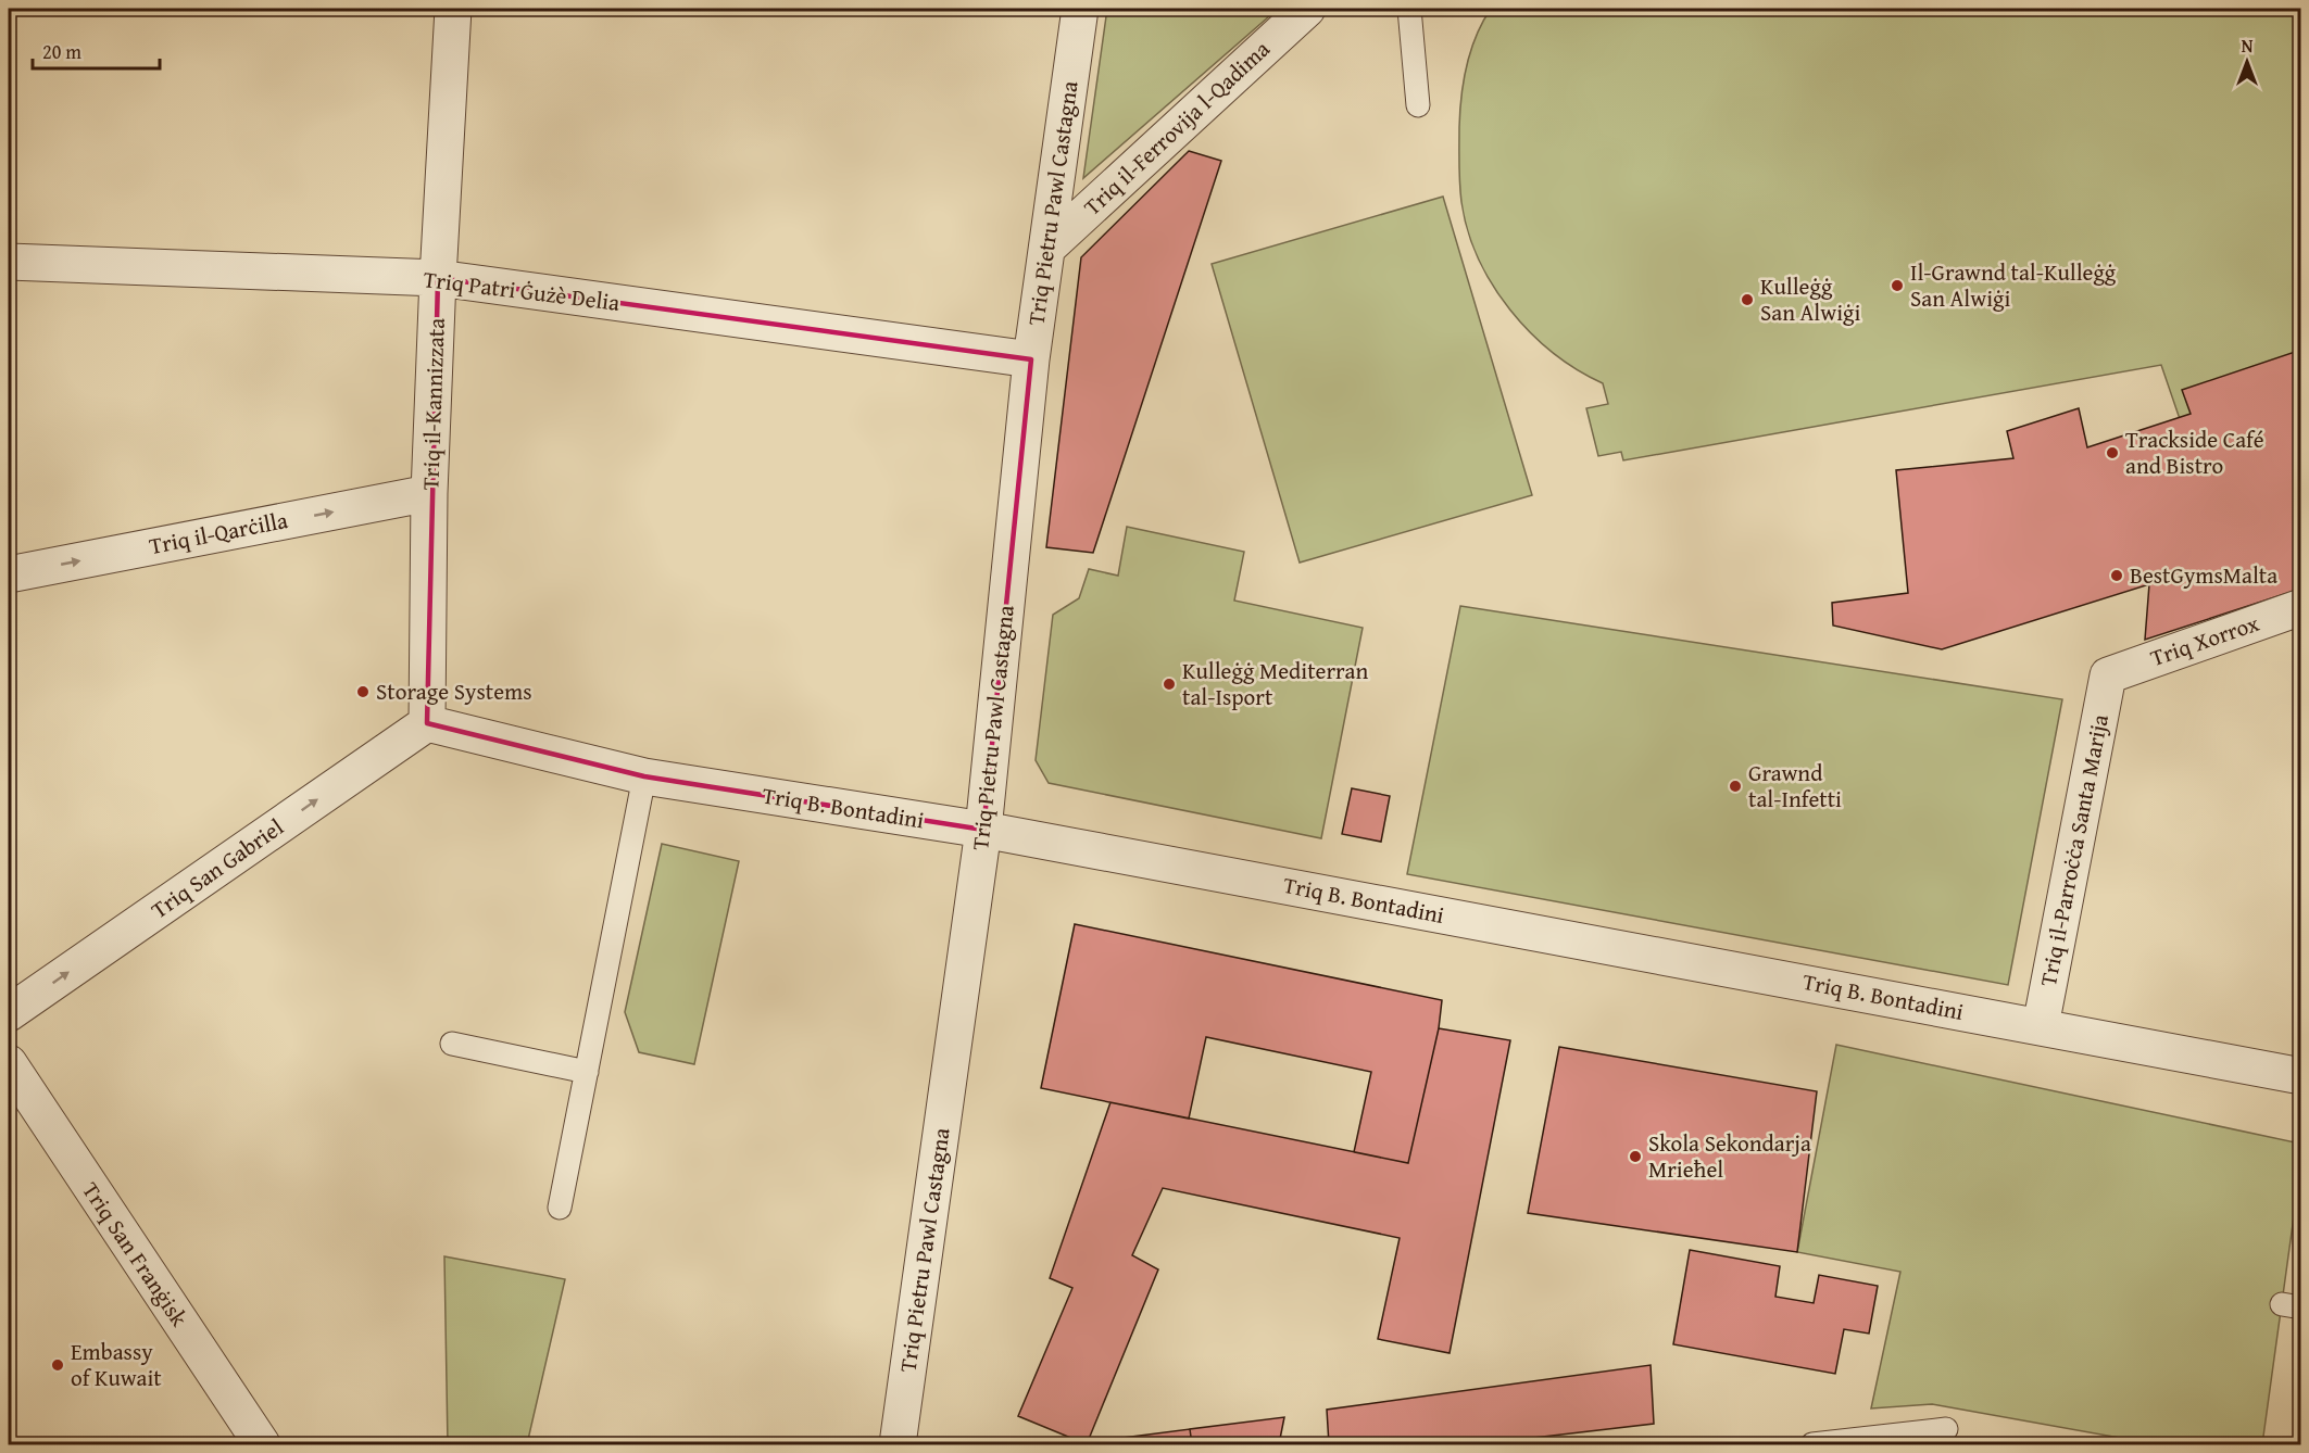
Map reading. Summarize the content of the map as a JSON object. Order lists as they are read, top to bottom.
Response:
{
  "streets": {
    "street": [
      "Triq il-Ferrovija l-Qadima",
      "Triq Pietru Pawl Castagna",
      "Triq Patri Ġużè Delia",
      "Triq il-Kannizzata",
      "Triq il-Qarċilla",
      "Triq Xorrox",
      "Triq B. Bontadini",
      "Triq il-Parroċċa Santa Marija",
      "Triq San Gabriel",
      "Triq San Franġisk"
    ]
  },
  "crossings": [
    ["Triq il-Ferrovija l-Qadima", "Triq Pietru Pawl Castagna"],
    ["Triq Pietru Pawl Castagna", "Triq Patri Ġużè Delia"],
    ["Triq Pietru Pawl Castagna", "Triq B. Bontadini"],
    ["Triq Patri Ġużè Delia", "Triq il-Kannizzata"],
    ["Triq il-Kannizzata", "Triq il-Qarċilla"],
    ["Triq il-Kannizzata", "Triq B. Bontadini"],
    ["Triq il-Kannizzata", "Triq San Gabriel"],
    ["Triq Xorrox", "Triq il-Parroċċa Santa Marija"],
    ["Triq B. Bontadini", "Triq il-Parroċċa Santa Marija"],
    ["Triq B. Bontadini", "Triq San Gabriel"]
  ],
  "one_way": ["Triq il-Qarċilla", "Triq San Gabriel"],
  "places": [
    "Il-Grawnd tal-Kulleġġ San Alwiġi",
    "Kulleġġ San Alwiġi",
    "Trackside Café and Bistro",
    "BestGymsMalta",
    "Kulleġġ Mediterran tal-Isport",
    "Storage Systems",
    "Grawnd tal-Infetti",
    "Skola Sekondarja Mrieħel",
    "Embassy of Kuwait"
  ],
  "scale_bar": "20 m",
  "north": "top"
}
